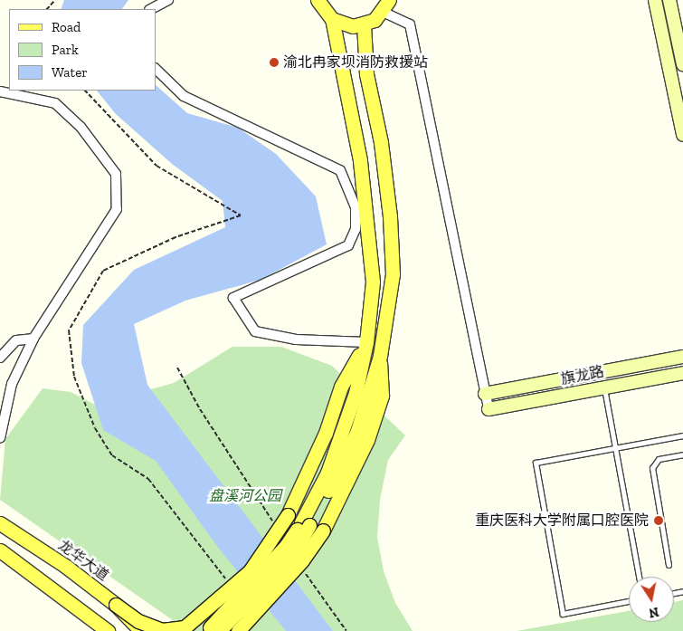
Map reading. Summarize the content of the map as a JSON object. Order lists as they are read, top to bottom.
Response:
{
  "streets": {
    "main road": ["旗龙路", "龙华大道"]
  },
  "parks": ["盘溪河公园"],
  "places": ["渝北冉家坝消防救援站", "重庆医科大学附属口腔医院"],
  "legend": ["Road", "Park", "Water"],
  "north": "bottom"
}
